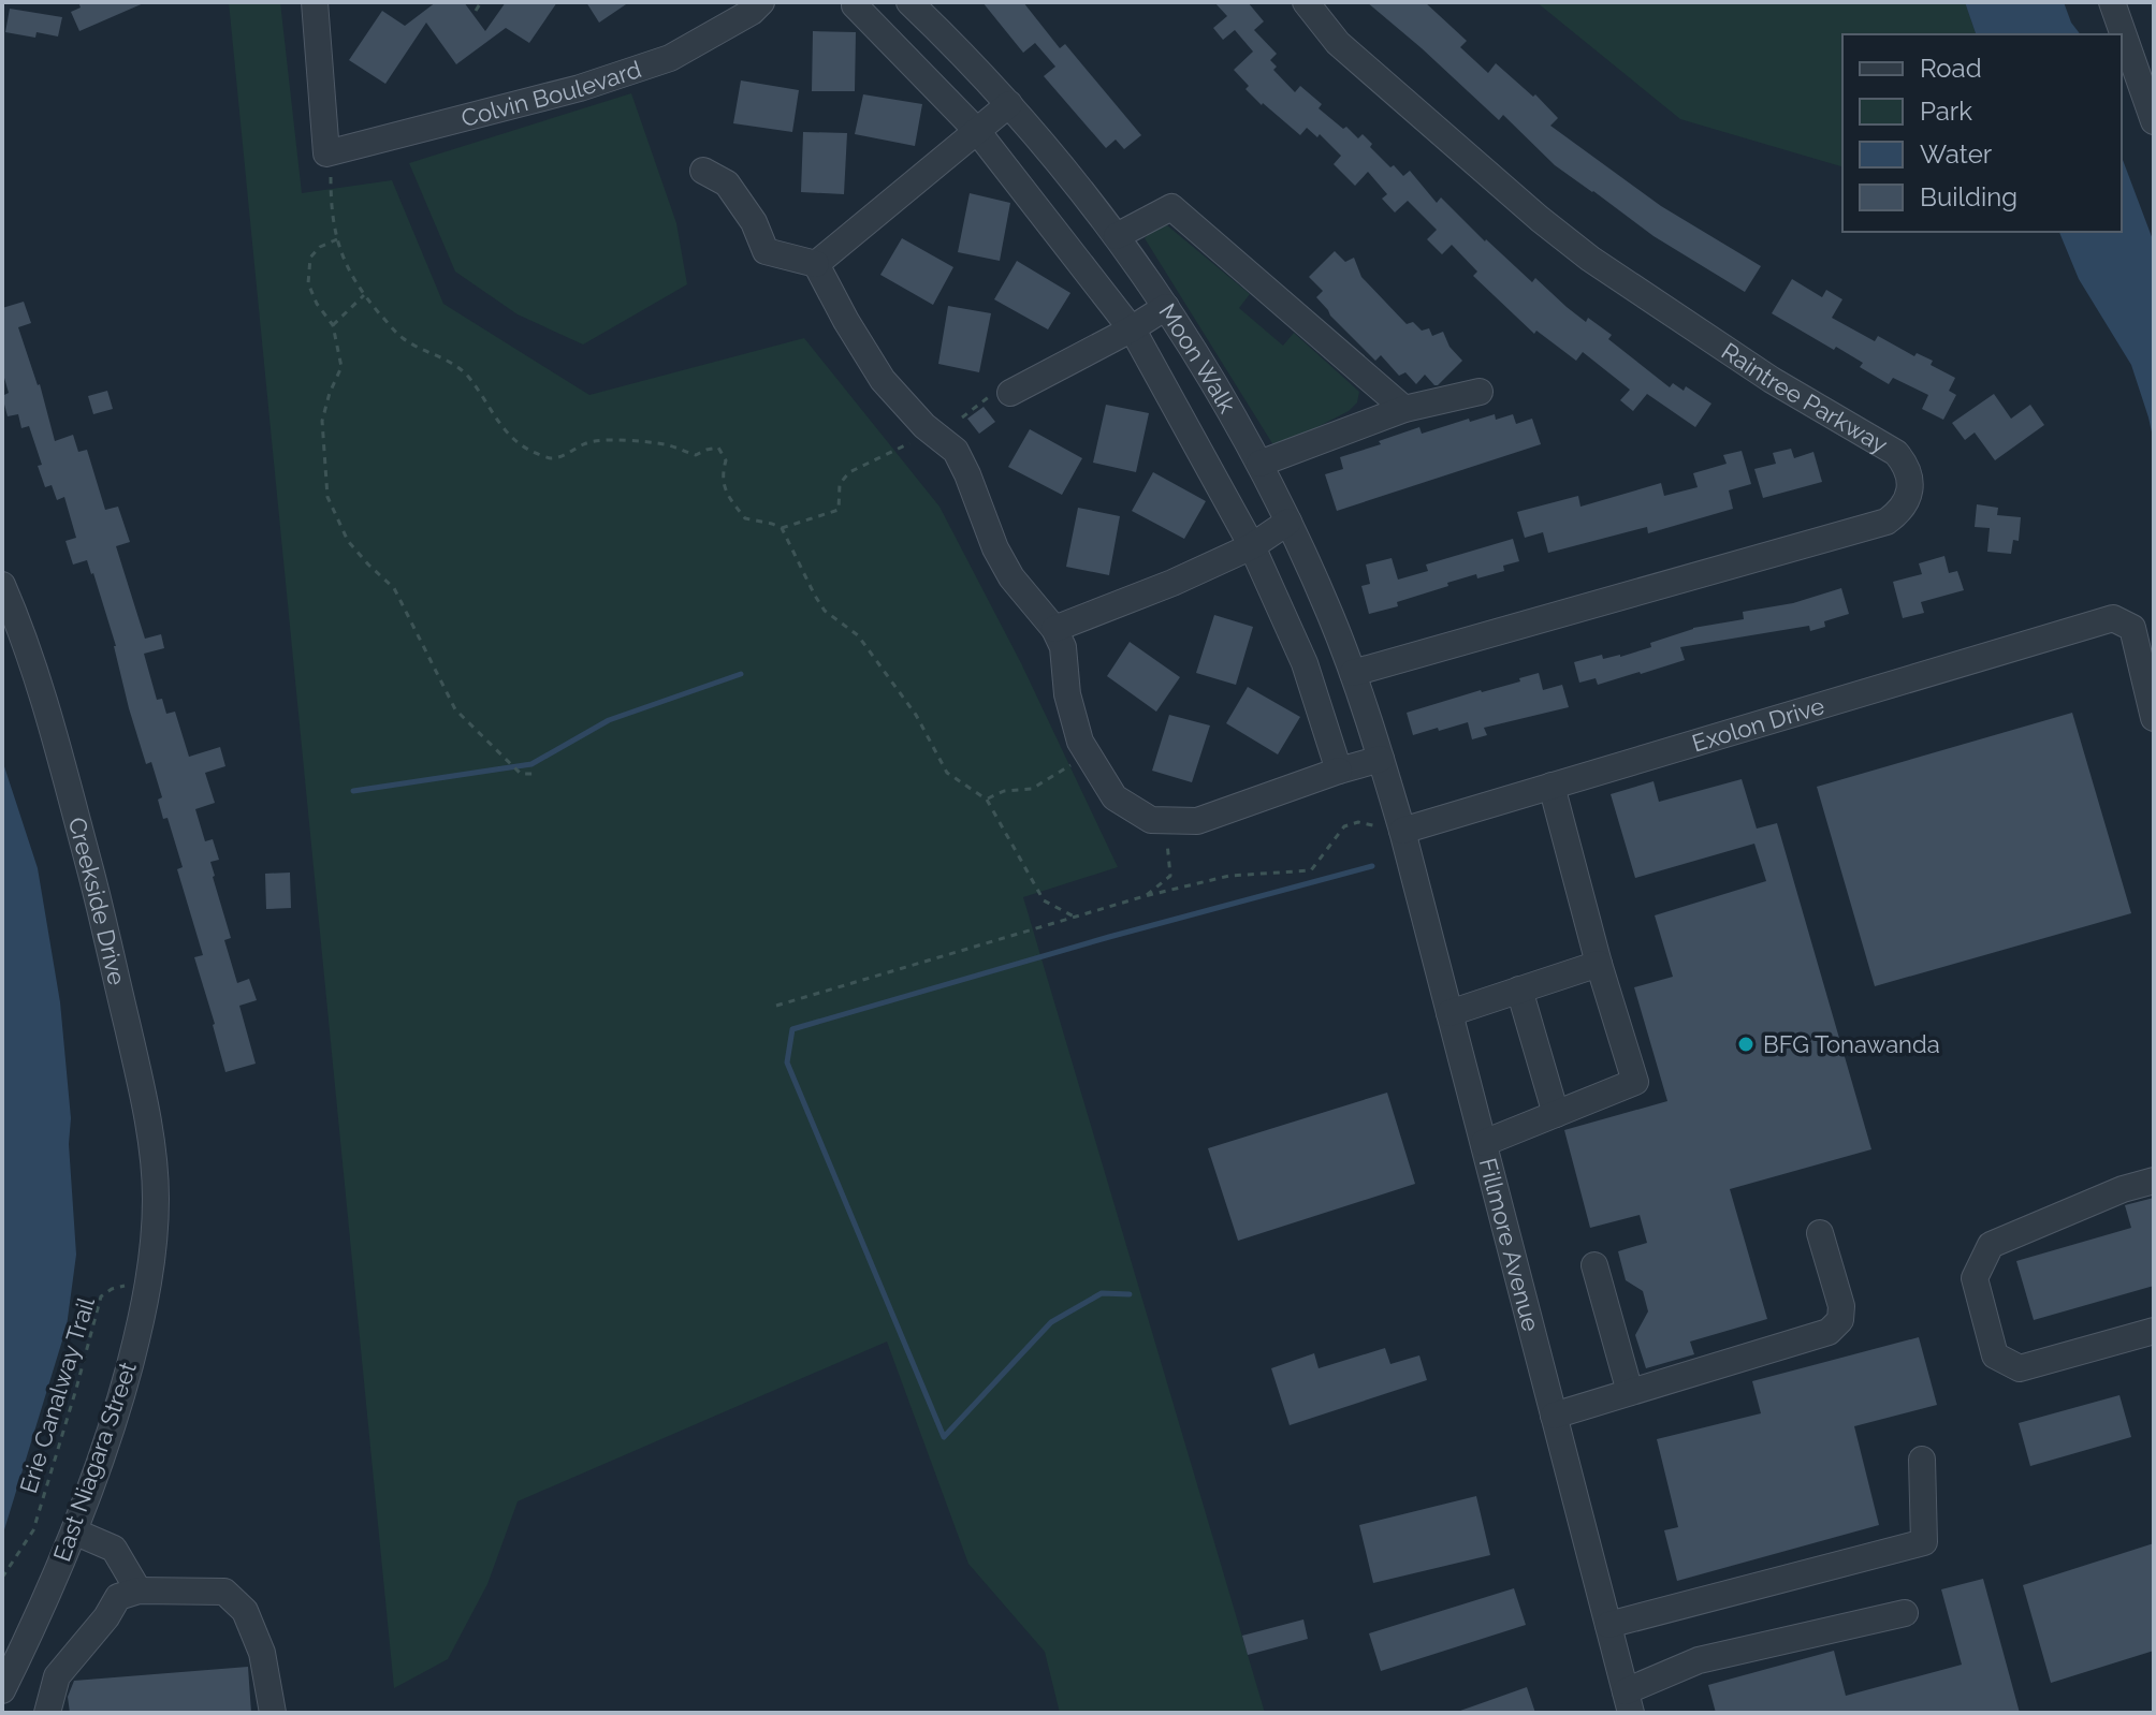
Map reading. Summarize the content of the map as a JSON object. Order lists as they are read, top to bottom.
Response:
{
  "streets": {
    "street": [
      "Colvin Boulevard",
      "Moon Walk",
      "Raintree Parkway",
      "Exolon Drive",
      "Creekside Drive",
      "Fillmore Avenue",
      "East Niagara Street"
    ],
    "path": ["Erie Canalway Trail"]
  },
  "crossings": [
    ["Moon Walk", "Raintree Parkway"],
    ["Moon Walk", "Fillmore Avenue"],
    ["Exolon Drive", "Fillmore Avenue"],
    ["Creekside Drive", "East Niagara Street"]
  ],
  "places": ["BFG Tonawanda"],
  "legend": [
    "Road",
    "Park",
    "Water",
    "Building"
  ]
}
